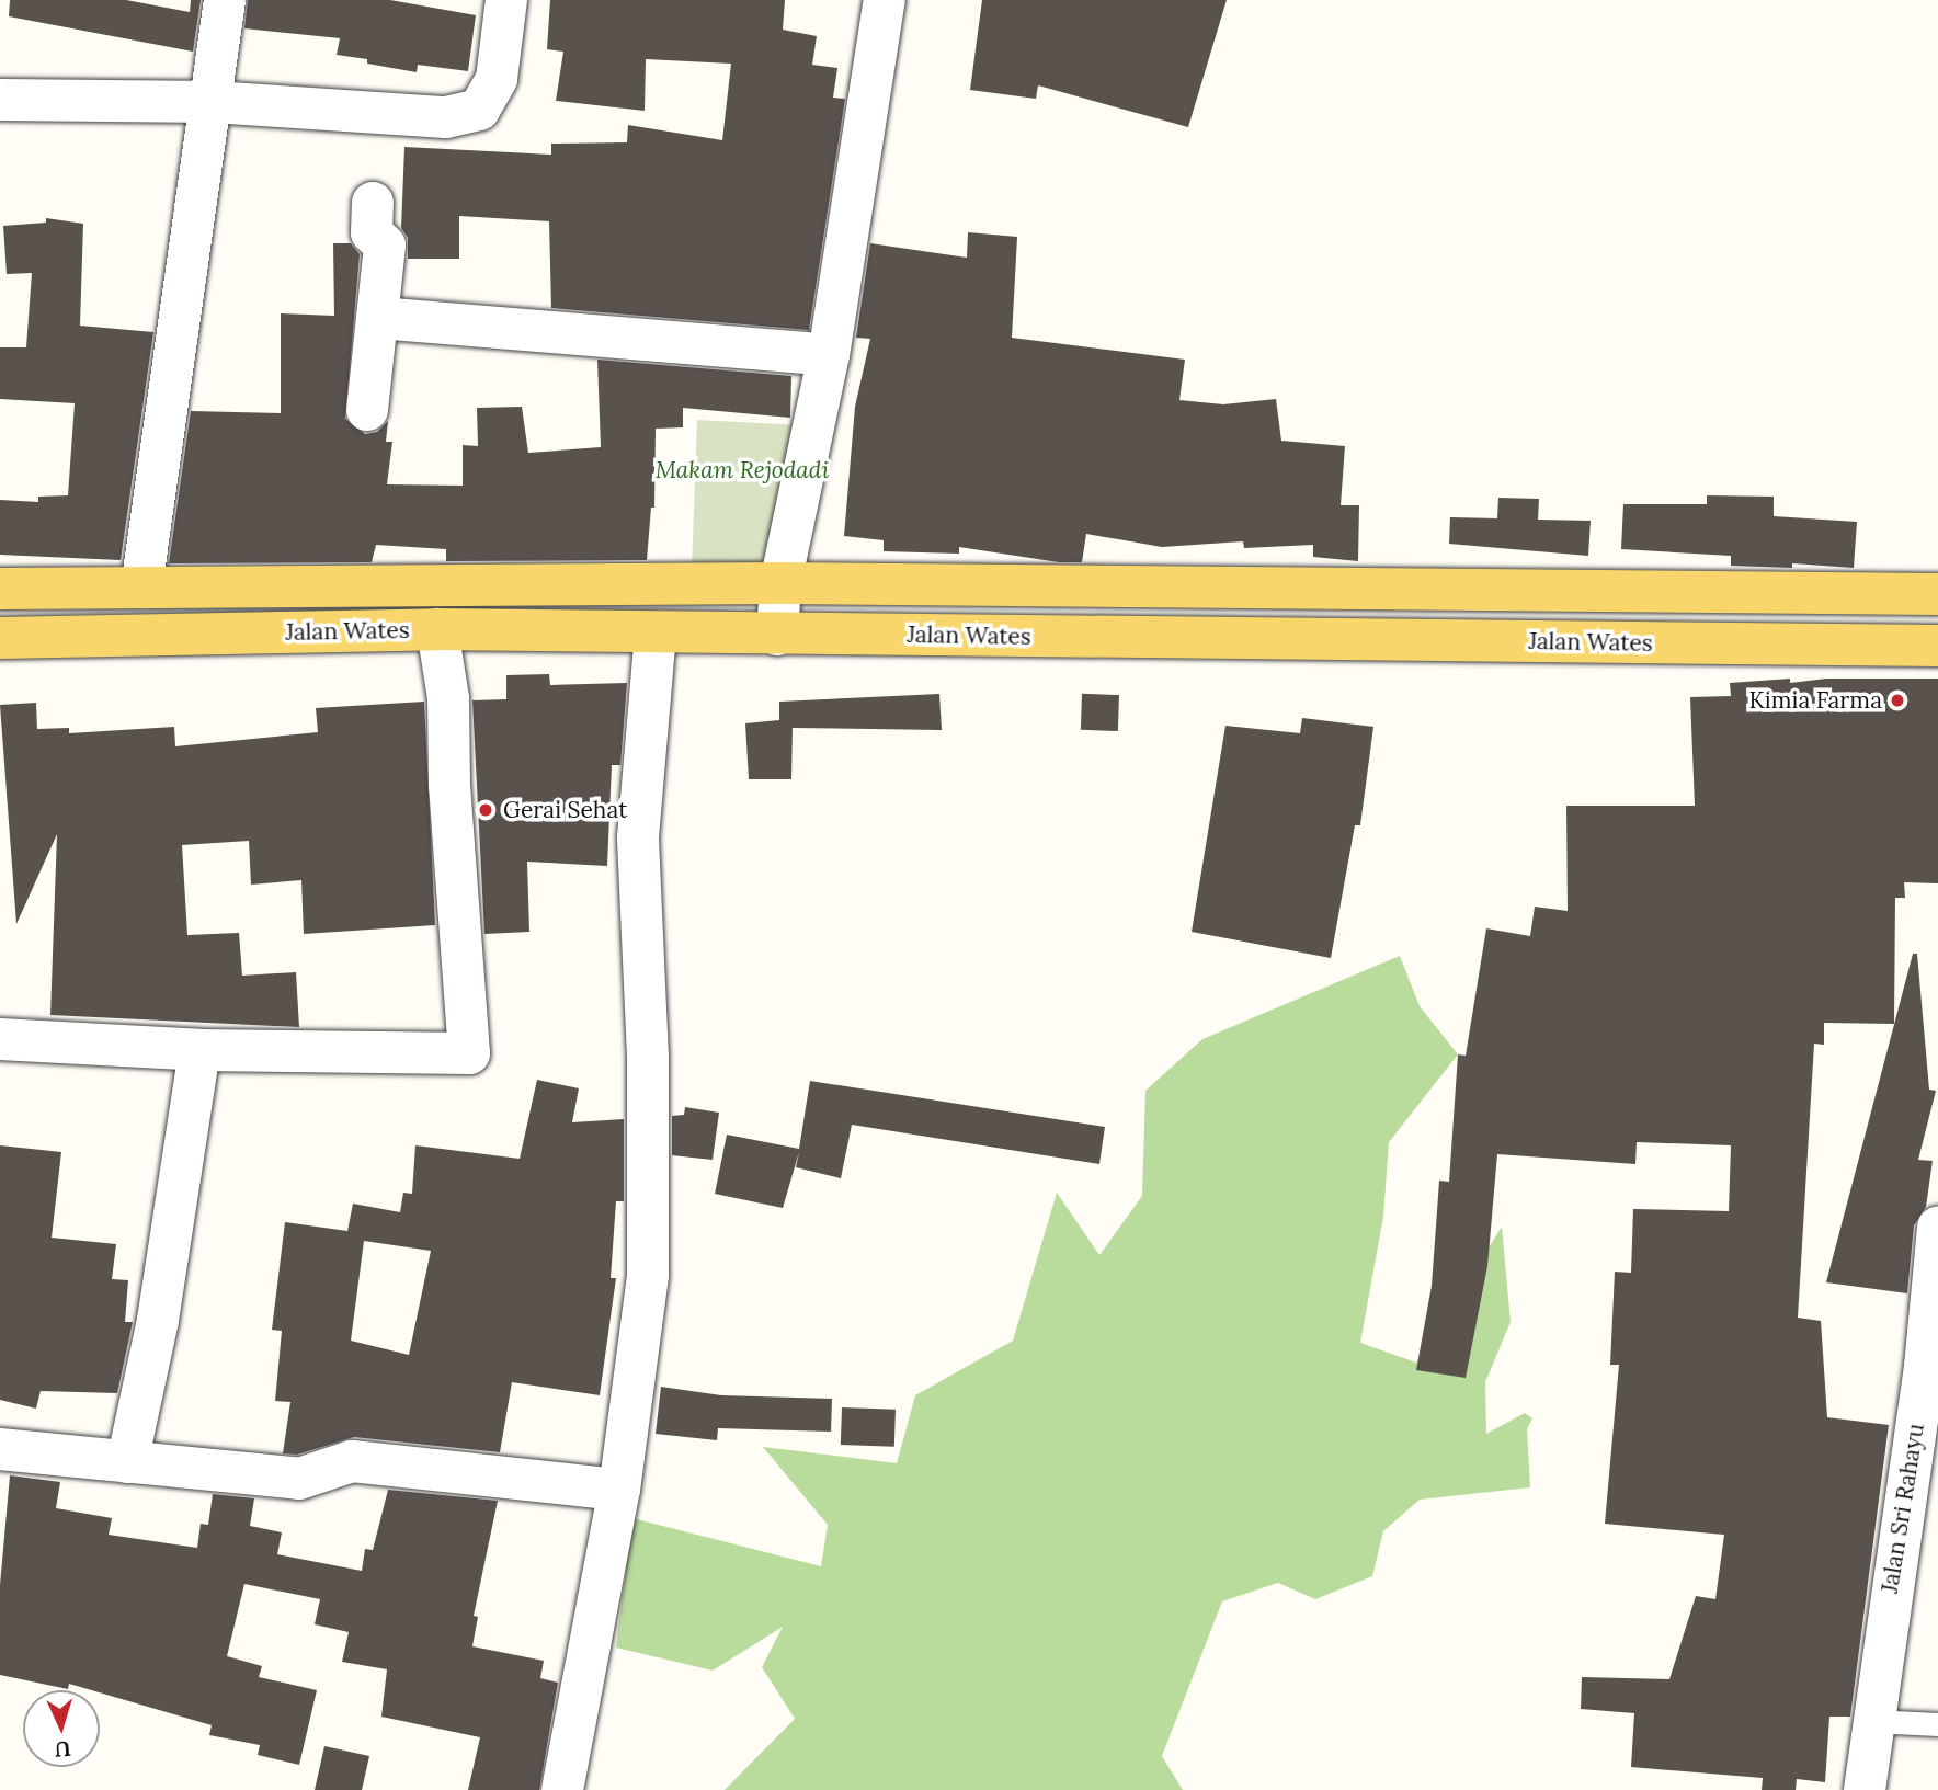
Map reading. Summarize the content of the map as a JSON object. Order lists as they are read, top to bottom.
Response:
{
  "streets": {
    "main road": ["Jalan Wates"],
    "street": ["Jalan Sri Rahayu"]
  },
  "parks": ["Makam Rejodadi"],
  "places": ["Kimia Farma", "Gerai Sehat"],
  "north": "bottom"
}
